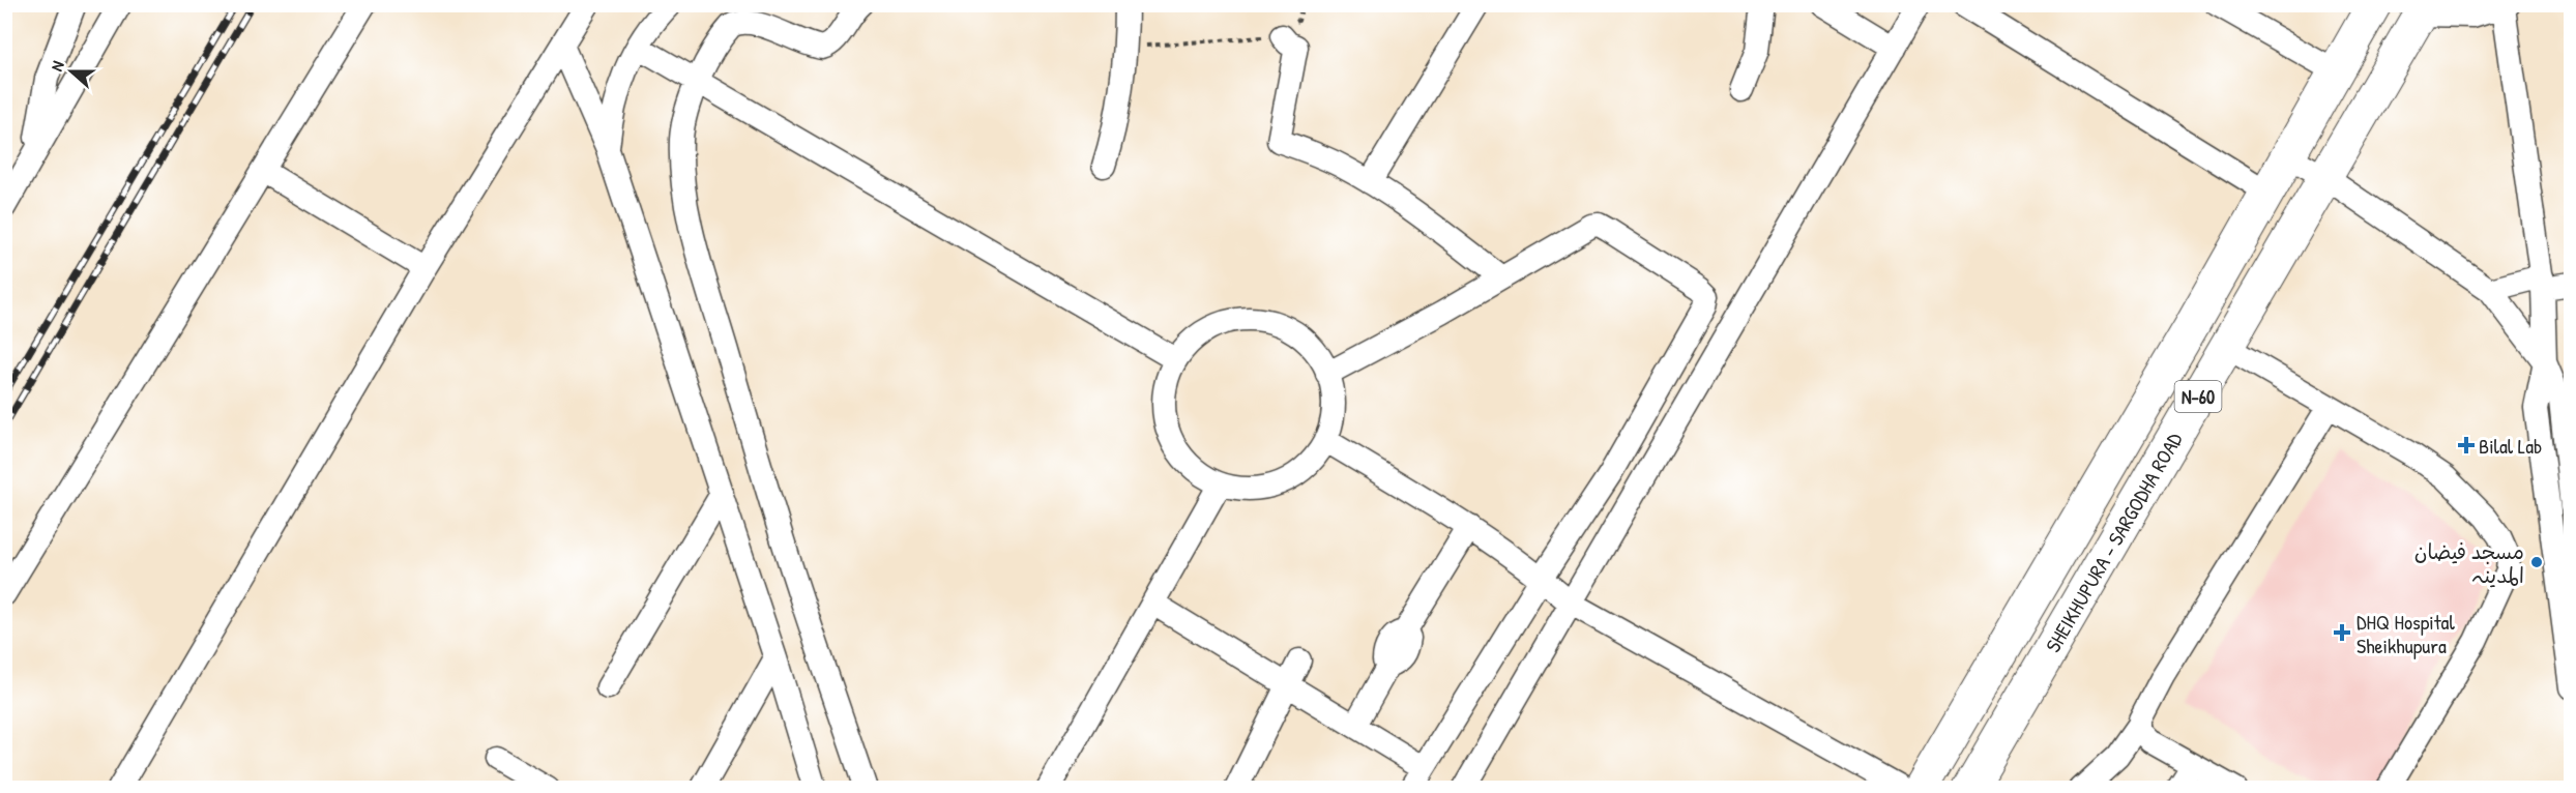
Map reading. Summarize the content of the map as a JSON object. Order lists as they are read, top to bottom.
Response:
{
  "streets": {
    "highway": ["N-60", "SHEIKHUPURA - SARGODHA ROAD"]
  },
  "places": {
    "health": ["Bilal Lab", "DHQ Hospital Sheikhupura"],
    "other": ["مسجد فیضان المدینہ"]
  },
  "north": "left"
}
